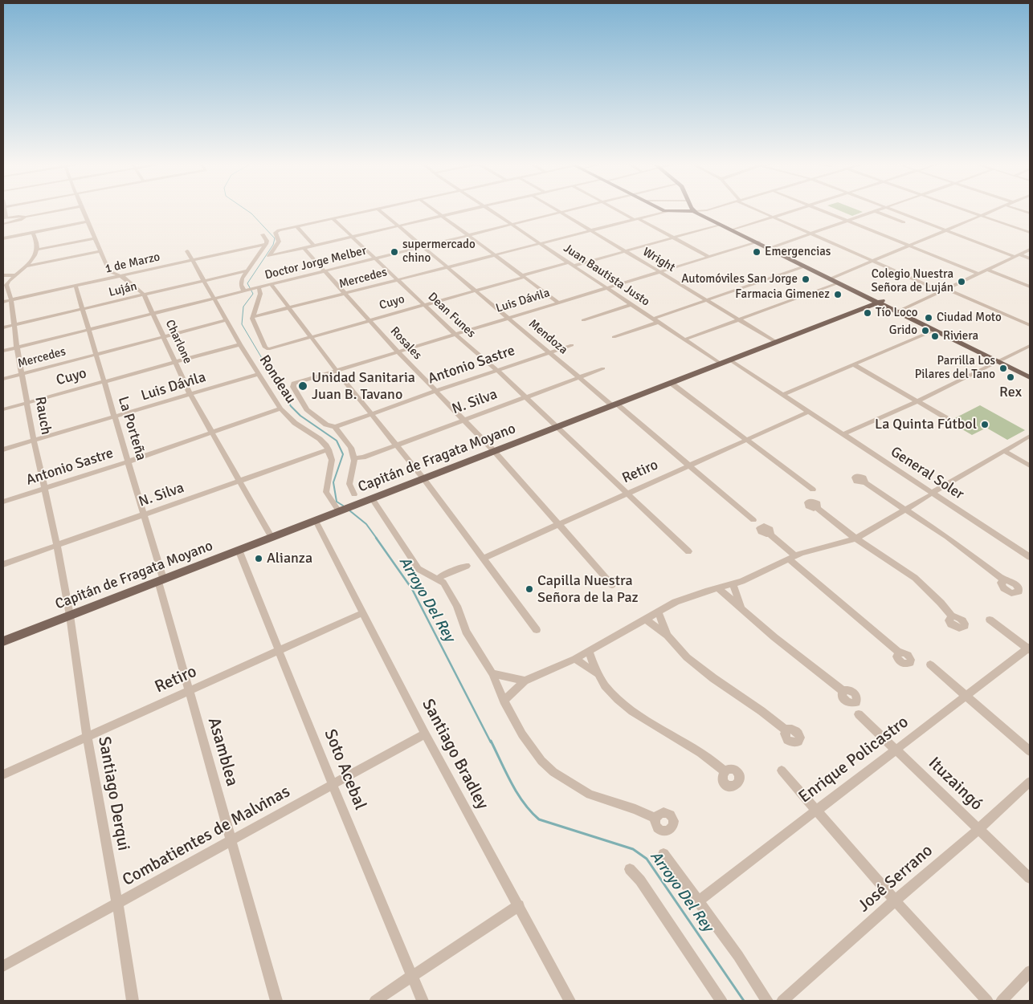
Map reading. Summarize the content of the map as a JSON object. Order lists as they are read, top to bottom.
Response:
{
  "streets": {
    "main road": ["Capitán de Fragata Moyano"],
    "street": [
      "Wright",
      "1 de Marzo",
      "Doctor Jorge Melber",
      "Juan Bautista Justo",
      "Mercedes",
      "Luján",
      "Luis Dávila",
      "Cuyo",
      "Dean Funes",
      "Mendoza",
      "Charlone",
      "Rosales",
      "Antonio Sastre",
      "Rondeau",
      "N. Silva",
      "Rauch",
      "La Porteña",
      "Retiro",
      "General Soler",
      "Asamblea",
      "Santiago Bradley",
      "Enrique Policastro",
      "Soto Acebal",
      "Ituzaingó",
      "Santiago Derqui",
      "Combatientes de Malvinas",
      "José Serrano"
    ]
  },
  "crossings": [
    ["Wright", "Doctor Jorge Melber"],
    ["Wright", "Mercedes"],
    ["Wright", "Luis Dávila"],
    ["Wright", "Cuyo"],
    ["Wright", "Capitán de Fragata Moyano"],
    ["1 de Marzo", "Charlone"],
    ["1 de Marzo", "Rondeau"],
    ["1 de Marzo", "Rauch"],
    ["1 de Marzo", "La Porteña"],
    ["Doctor Jorge Melber", "Juan Bautista Justo"],
    ["Doctor Jorge Melber", "Dean Funes"],
    ["Doctor Jorge Melber", "Mendoza"],
    ["Doctor Jorge Melber", "Charlone"],
    ["Doctor Jorge Melber", "Rosales"],
    ["Doctor Jorge Melber", "Rondeau"],
    ["Doctor Jorge Melber", "Rauch"],
    ["Doctor Jorge Melber", "La Porteña"],
    ["Juan Bautista Justo", "Mercedes"],
    ["Juan Bautista Justo", "Luis Dávila"],
    ["Juan Bautista Justo", "Cuyo"],
    ["Juan Bautista Justo", "Capitán de Fragata Moyano"],
    ["Mercedes", "Cuyo"],
    ["Mercedes", "Dean Funes"],
    ["Mercedes", "Mendoza"],
    ["Mercedes", "Charlone"],
    ["Mercedes", "Rosales"],
    ["Mercedes", "Rondeau"],
    ["Mercedes", "Rauch"],
    ["Mercedes", "La Porteña"],
    ["Luján", "Charlone"],
    ["Luján", "Rondeau"],
    ["Luján", "Rauch"],
    ["Luján", "La Porteña"],
    ["Luis Dávila", "Dean Funes"],
    ["Luis Dávila", "Mendoza"],
    ["Luis Dávila", "Charlone"],
    ["Luis Dávila", "Rosales"],
    ["Luis Dávila", "Antonio Sastre"],
    ["Luis Dávila", "Rondeau"],
    ["Luis Dávila", "Rauch"],
    ["Luis Dávila", "La Porteña"],
    ["Cuyo", "Dean Funes"],
    ["Cuyo", "Mendoza"],
    ["Cuyo", "Charlone"],
    ["Cuyo", "Rosales"],
    ["Cuyo", "Rondeau"],
    ["Cuyo", "Rauch"],
    ["Cuyo", "La Porteña"],
    ["Dean Funes", "Antonio Sastre"],
    ["Dean Funes", "N. Silva"],
    ["Dean Funes", "Capitán de Fragata Moyano"],
    ["Mendoza", "Antonio Sastre"],
    ["Mendoza", "N. Silva"],
    ["Mendoza", "Capitán de Fragata Moyano"],
    ["Mendoza", "Retiro"],
    ["Charlone", "Antonio Sastre"],
    ["Charlone", "N. Silva"],
    ["Charlone", "Capitán de Fragata Moyano"],
    ["Rosales", "Antonio Sastre"],
    ["Rosales", "N. Silva"],
    ["Rosales", "Capitán de Fragata Moyano"],
    ["Rosales", "Retiro"],
    ["Antonio Sastre", "Rondeau"],
    ["Antonio Sastre", "Rauch"],
    ["Antonio Sastre", "La Porteña"],
    ["Rondeau", "N. Silva"],
    ["N. Silva", "Rauch"],
    ["N. Silva", "La Porteña"],
    ["Rauch", "Capitán de Fragata Moyano"],
    ["Rauch", "Santiago Derqui"],
    ["La Porteña", "Capitán de Fragata Moyano"],
    ["La Porteña", "Asamblea"],
    ["Capitán de Fragata Moyano", "General Soler"],
    ["Capitán de Fragata Moyano", "Asamblea"],
    ["Capitán de Fragata Moyano", "Santiago Bradley"],
    ["Capitán de Fragata Moyano", "Soto Acebal"],
    ["Capitán de Fragata Moyano", "Santiago Derqui"],
    ["Retiro", "General Soler"],
    ["Retiro", "Asamblea"],
    ["Retiro", "Santiago Bradley"],
    ["Retiro", "Soto Acebal"],
    ["Retiro", "Santiago Derqui"],
    ["Asamblea", "Combatientes de Malvinas"],
    ["Santiago Bradley", "Combatientes de Malvinas"],
    ["Enrique Policastro", "Ituzaingó"],
    ["Soto Acebal", "Combatientes de Malvinas"],
    ["Ituzaingó", "José Serrano"],
    ["Santiago Derqui", "Combatientes de Malvinas"]
  ],
  "water": ["Arroyo Del Rey"],
  "places": [
    "supermercado chino",
    "Emergencias",
    "Automóviles San Jorge",
    "Colegio Nuestra Señora de Luján",
    "Farmacia Gimenez",
    "Tío Loco",
    "Ciudad Moto",
    "Grido",
    "Riviera",
    "Parrilla Los Pilares del Tano",
    "Rex",
    "Unidad Sanitaria Juan B. Tavano",
    "La Quinta Fútbol",
    "Alianza",
    "Capilla Nuestra Señora de la Paz"
  ]
}
